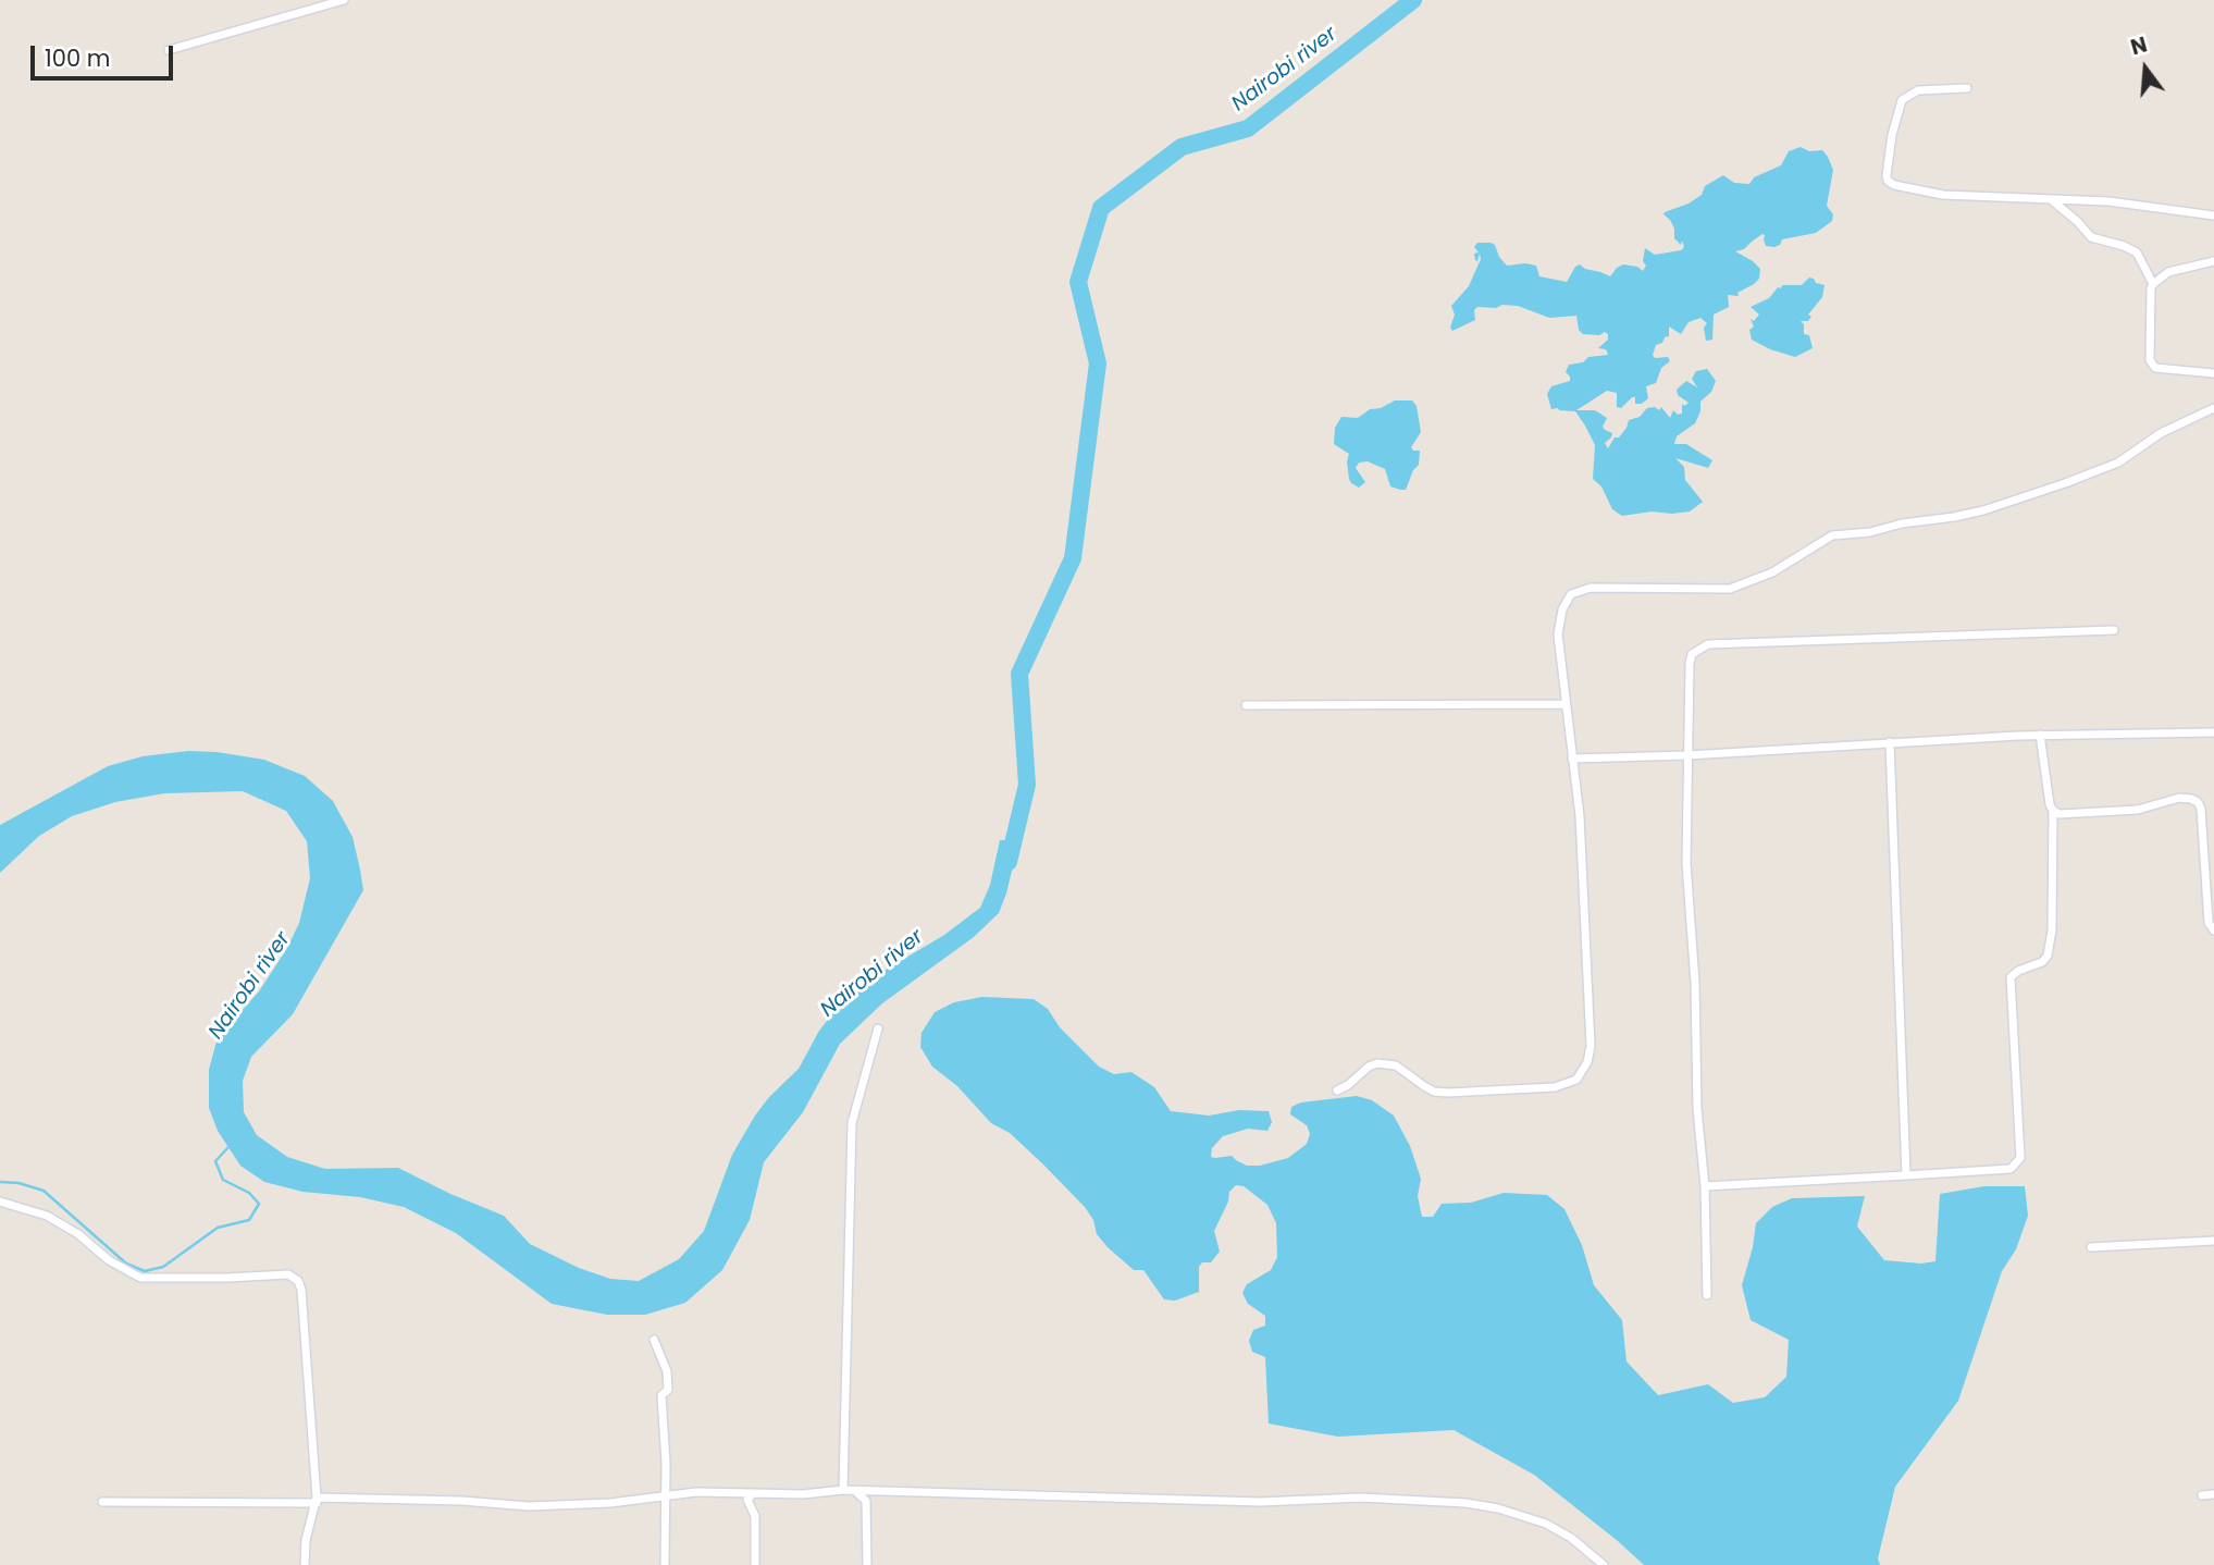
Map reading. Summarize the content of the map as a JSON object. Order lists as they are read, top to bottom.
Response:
{
  "water": ["Nairobi river"],
  "scale_bar": "100 m",
  "north": "top"
}
